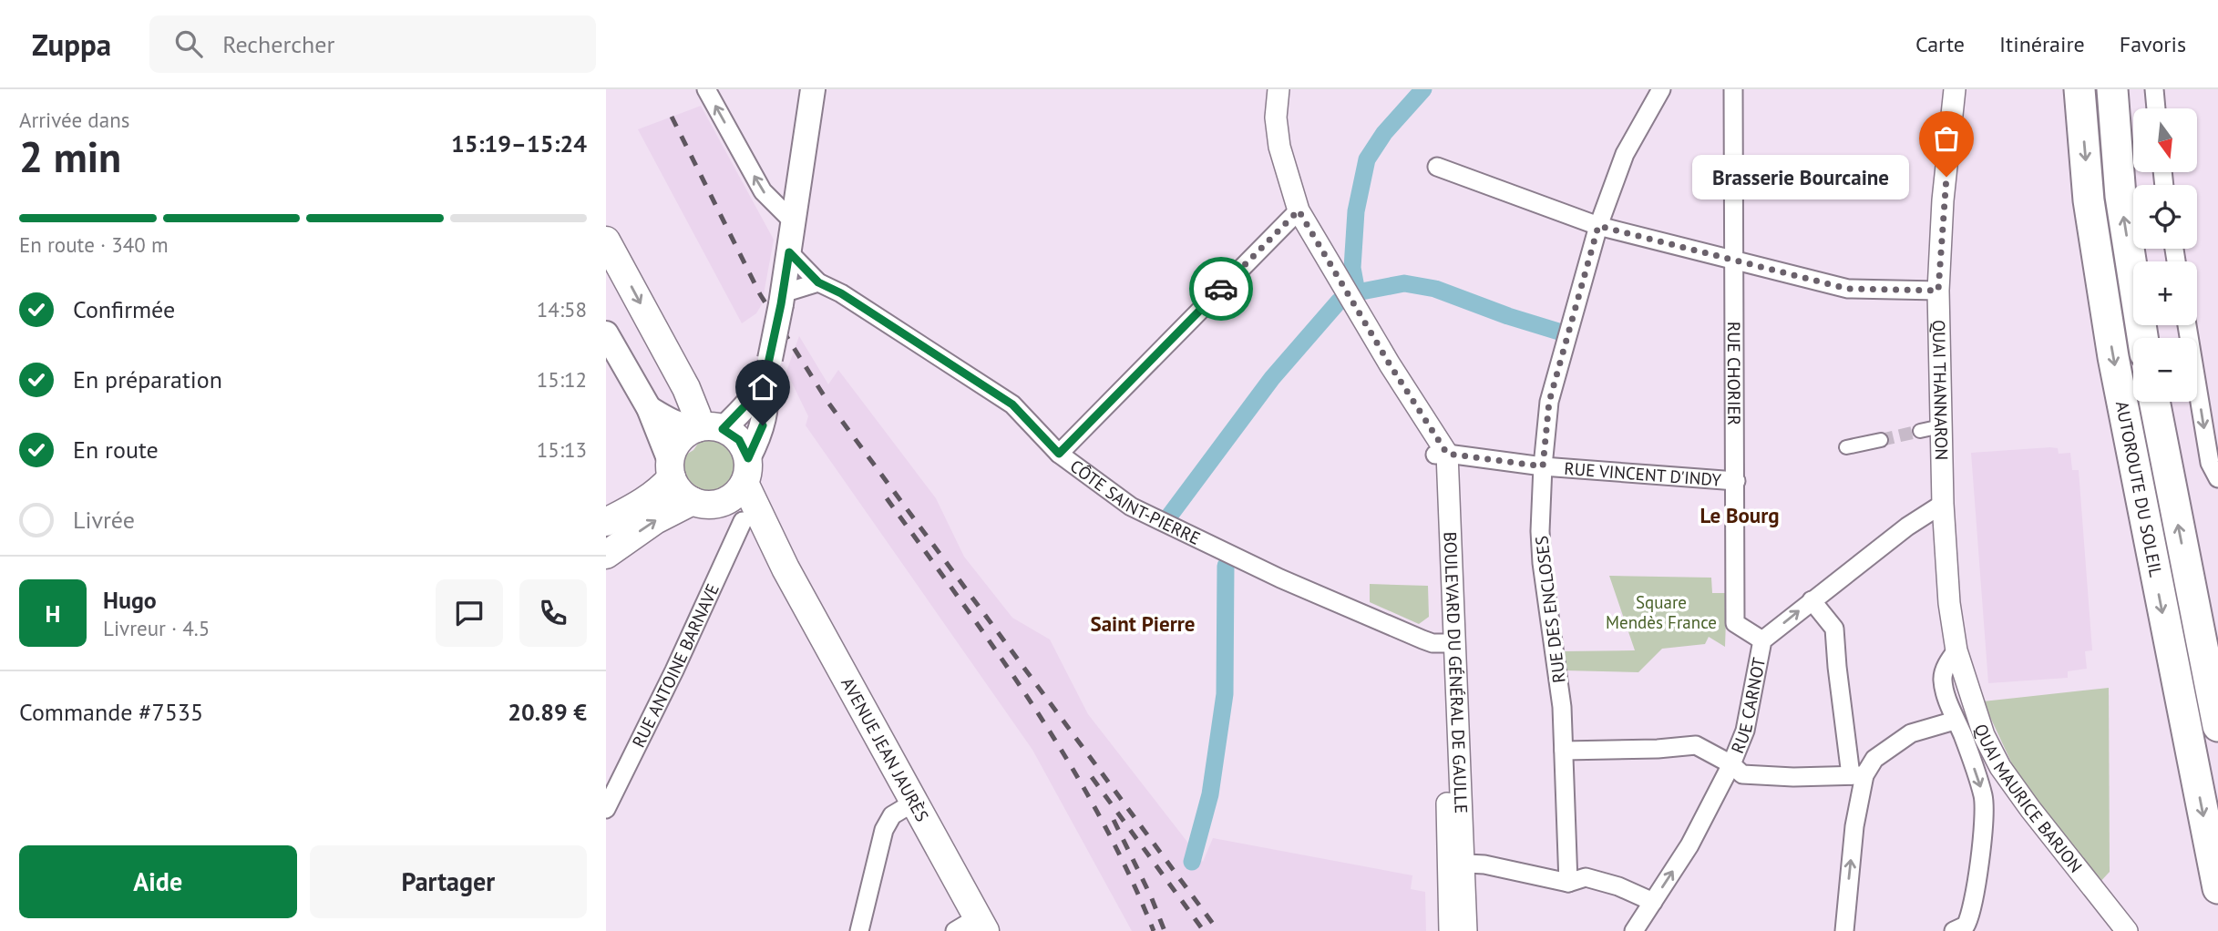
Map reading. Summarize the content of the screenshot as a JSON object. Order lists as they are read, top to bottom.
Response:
{
  "streets": {
    "highway": ["AUTOROUTE DU SOLEIL"],
    "main road": ["AVENUE JEAN JAURÈS"],
    "street": [
      "RUE CHORIER",
      "QUAI THANNARON",
      "RUE VINCENT D'INDY",
      "CÔTE SAINT-PIERRE",
      "RUE DES ENCLOSES",
      "RUE ANTOINE BARNAVE",
      "BOULEVARD DU GÉNÉRAL DE GAULLE",
      "RUE CARNOT",
      "QUAI MAURICE BARJON"
    ]
  },
  "crossings": [
    ["RUE CHORIER", "RUE VINCENT D'INDY"],
    ["RUE CHORIER", "RUE CARNOT"],
    ["QUAI THANNARON", "RUE CARNOT"],
    ["QUAI THANNARON", "QUAI MAURICE BARJON"],
    ["RUE VINCENT D'INDY", "RUE DES ENCLOSES"],
    ["RUE VINCENT D'INDY", "BOULEVARD DU GÉNÉRAL DE GAULLE"],
    ["CÔTE SAINT-PIERRE", "BOULEVARD DU GÉNÉRAL DE GAULLE"],
    ["RUE ANTOINE BARNAVE", "AVENUE JEAN JAURÈS"]
  ],
  "one_way": ["RUE CARNOT"],
  "districts": ["Le Bourg", "Saint Pierre"],
  "parks": ["Square Mendès France"],
  "places": ["Brasserie Bourcaine"],
  "north": "bottom",
  "page": {
    "header": "Zuppa",
    "search": "Rechercher",
    "nav": ["Carte", "Itinéraire", "Favoris"],
    "heading": ["2 min", "Arrivée dans", "15:19–15:24"],
    "panel": [
      "Hugo",
      "Livreur · 4.5",
      "Commande #7535",
      "20.89 €"
    ],
    "map_buttons": ["+", "−"],
    "bubble": "Brasserie Bourcaine",
    "bar": "En route · 340 m",
    "list": [
      ["Confirmée", "14:58"],
      ["En préparation", "15:12"],
      ["En route", "15:13"],
      "Livrée"
    ],
    "round": "H",
    "buttons": ["Aide", "Partager"]
  }
}
